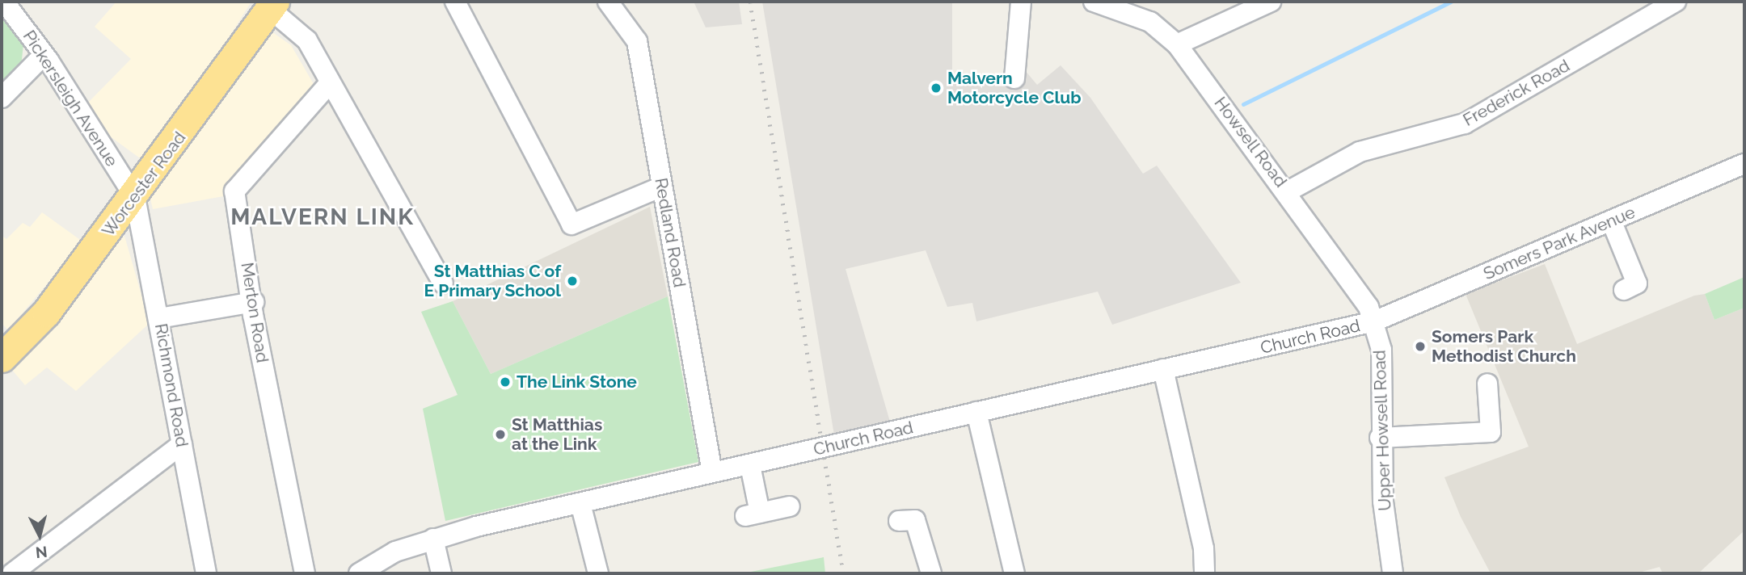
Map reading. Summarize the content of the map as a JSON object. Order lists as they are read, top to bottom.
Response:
{
  "streets": {
    "highway": ["Worcester Road"],
    "street": [
      "Frederick Road",
      "Pickersleigh Avenue",
      "Howsell Road",
      "Redland Road",
      "Somers Park Avenue",
      "Merton Road",
      "Church Road",
      "Richmond Road",
      "Upper Howsell Road"
    ]
  },
  "crossings": [
    ["Frederick Road", "Howsell Road"],
    ["Pickersleigh Avenue", "Worcester Road"],
    ["Pickersleigh Avenue", "Richmond Road"],
    ["Howsell Road", "Somers Park Avenue"],
    ["Howsell Road", "Church Road"],
    ["Howsell Road", "Upper Howsell Road"],
    ["Worcester Road", "Richmond Road"],
    ["Redland Road", "Church Road"],
    ["Somers Park Avenue", "Church Road"],
    ["Somers Park Avenue", "Upper Howsell Road"],
    ["Church Road", "Upper Howsell Road"]
  ],
  "districts": ["MALVERN LINK"],
  "places": [
    "Malvern Motorcycle Club",
    "St Matthias C of E Primary School",
    "Somers Park Methodist Church",
    "The Link Stone",
    "St Matthias at the Link"
  ],
  "north": "bottom"
}
